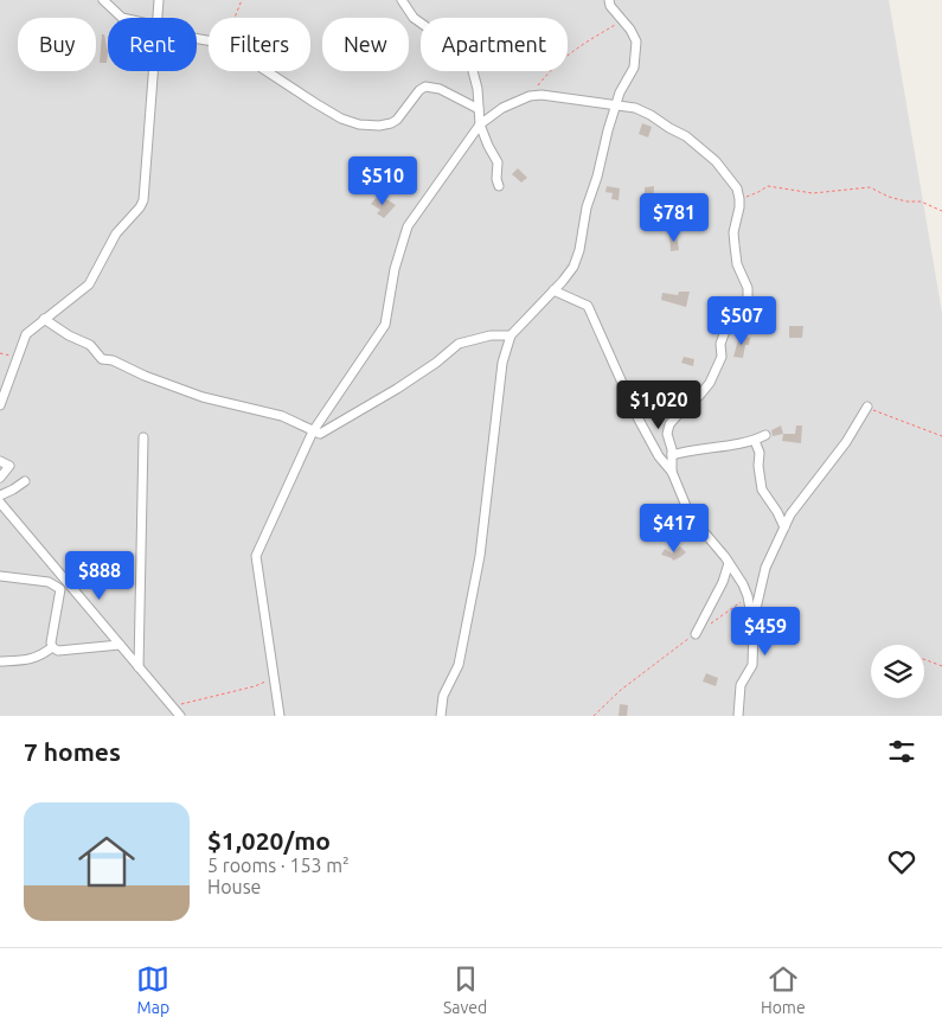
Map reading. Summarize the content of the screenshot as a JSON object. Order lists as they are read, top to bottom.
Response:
{
  "page": {
    "chip": [
      "Buy",
      "Rent",
      "Filters",
      "New",
      "Apartment"
    ],
    "price": [
      "$510",
      "$781",
      "$507",
      "$1,020",
      "$417",
      "$888",
      "$459"
    ],
    "heading": "7 homes",
    "list": [
      {
        "name": "$1,020/mo",
        "note": "5 rooms · 153 m² · House"
      }
    ],
    "tabs": ["Map", "Saved", "Home"]
  }
}
